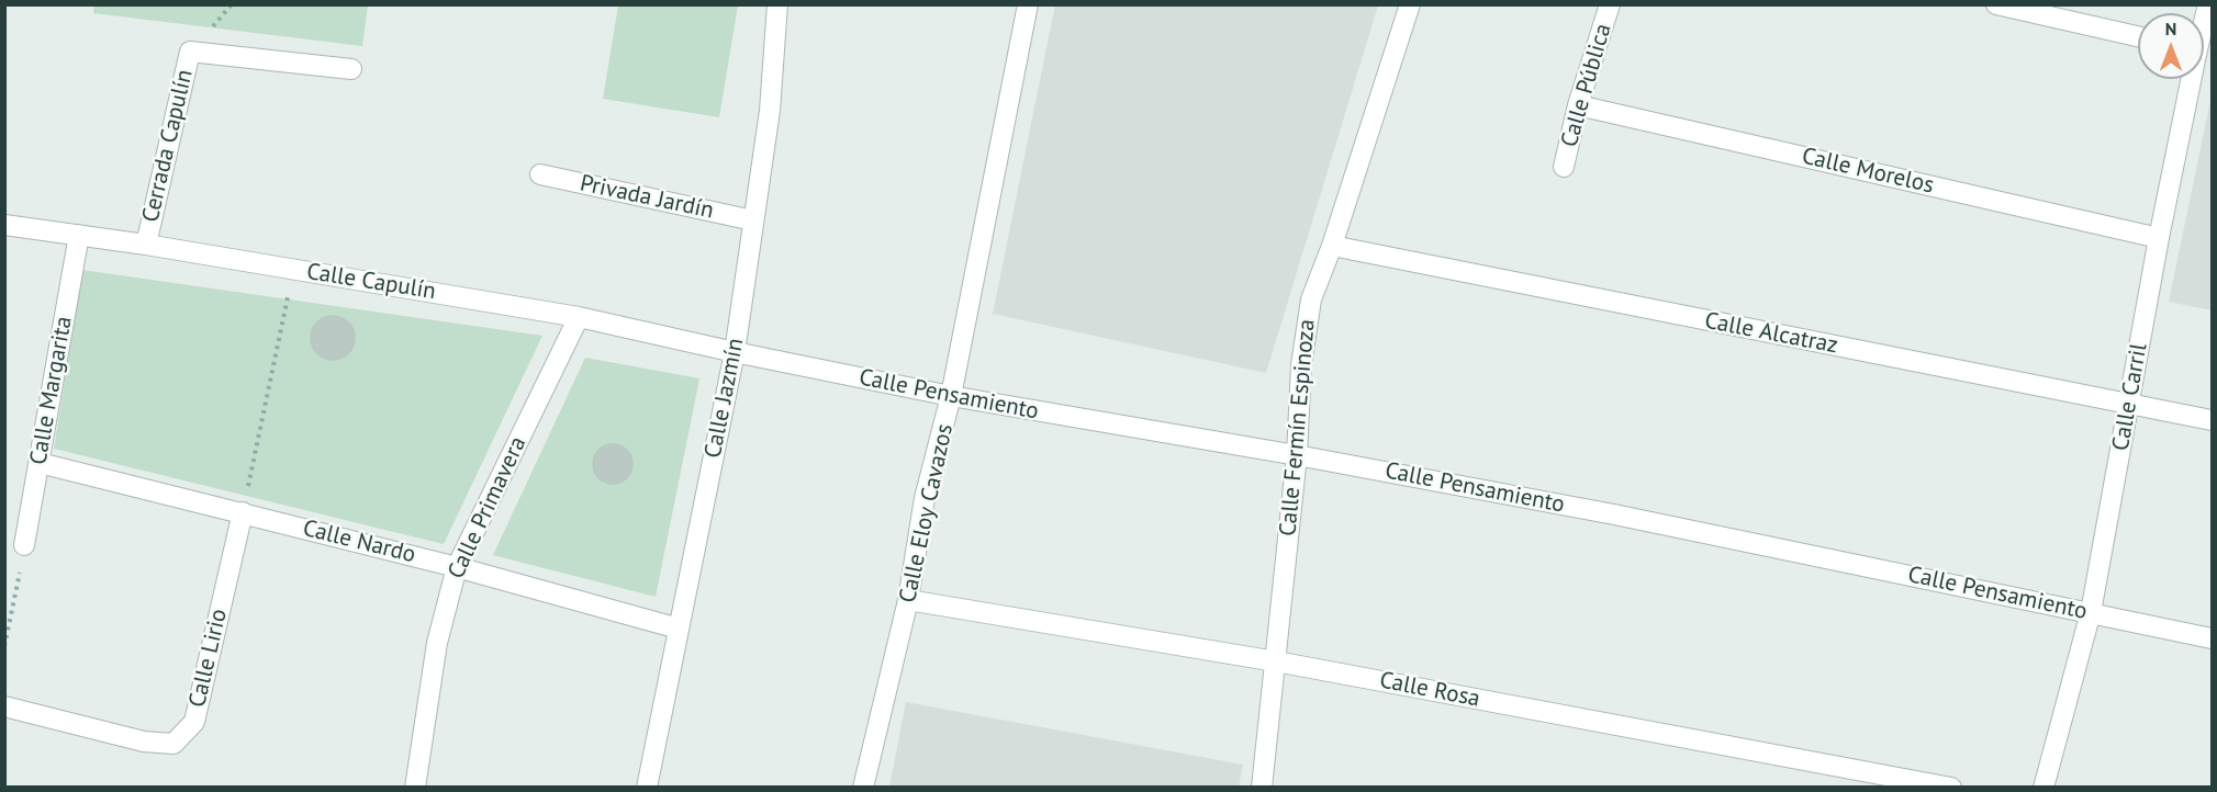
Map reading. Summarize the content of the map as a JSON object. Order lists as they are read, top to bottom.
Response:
{
  "streets": {
    "street": [
      "Calle Pública",
      "Cerrada Capulín",
      "Calle Morelos",
      "Privada Jardín",
      "Calle Capulín",
      "Calle Alcatraz",
      "Calle Margarita",
      "Calle Pensamiento",
      "Calle Carril",
      "Calle Jazmín",
      "Calle Fermín Espinoza",
      "Calle Primavera",
      "Calle Eloy Cavazos",
      "Calle Nardo",
      "Calle Lirio",
      "Calle Rosa"
    ]
  },
  "crossings": [
    ["Calle Pública", "Calle Morelos"],
    ["Cerrada Capulín", "Calle Capulín"],
    ["Calle Morelos", "Calle Carril"],
    ["Privada Jardín", "Calle Jazmín"],
    ["Calle Capulín", "Calle Margarita"],
    ["Calle Capulín", "Calle Pensamiento"],
    ["Calle Capulín", "Calle Jazmín"],
    ["Calle Capulín", "Calle Primavera"],
    ["Calle Alcatraz", "Calle Carril"],
    ["Calle Alcatraz", "Calle Fermín Espinoza"],
    ["Calle Margarita", "Calle Nardo"],
    ["Calle Pensamiento", "Calle Carril"],
    ["Calle Pensamiento", "Calle Jazmín"],
    ["Calle Pensamiento", "Calle Fermín Espinoza"],
    ["Calle Pensamiento", "Calle Eloy Cavazos"],
    ["Calle Jazmín", "Calle Nardo"],
    ["Calle Fermín Espinoza", "Calle Rosa"],
    ["Calle Primavera", "Calle Nardo"],
    ["Calle Eloy Cavazos", "Calle Rosa"],
    ["Calle Nardo", "Calle Lirio"]
  ],
  "north": "top"
}
